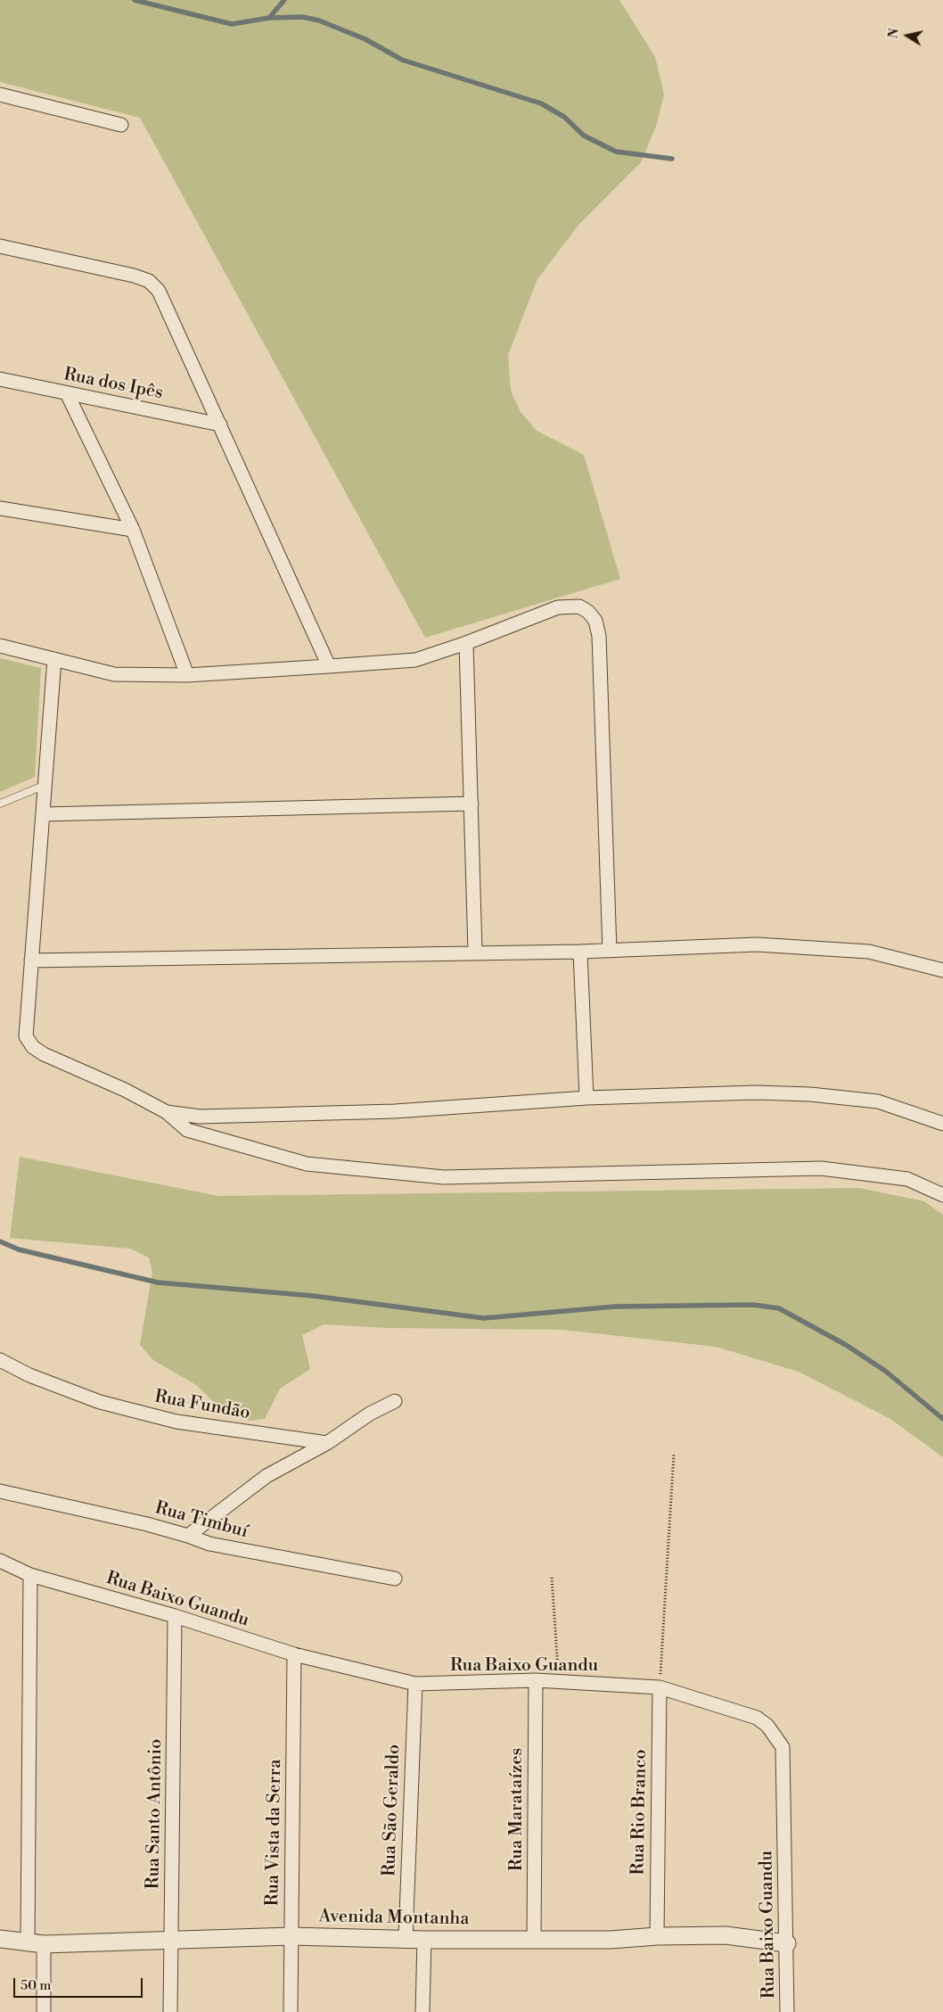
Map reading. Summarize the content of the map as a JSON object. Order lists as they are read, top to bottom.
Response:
{
  "streets": {
    "street": [
      "Rua dos Ipês",
      "Rua Fundão",
      "Rua Timbuí",
      "Rua Baixo Guandu",
      "Rua Marataízes",
      "Rua São Geraldo",
      "Rua Rio Branco",
      "Rua Santo Antônio",
      "Rua Vista da Serra",
      "Avenida Montanha"
    ]
  },
  "crossings": [
    ["Rua Baixo Guandu", "Rua Marataízes"],
    ["Rua Baixo Guandu", "Rua São Geraldo"],
    ["Rua Baixo Guandu", "Rua Rio Branco"],
    ["Rua Baixo Guandu", "Rua Santo Antônio"],
    ["Rua Baixo Guandu", "Rua Vista da Serra"],
    ["Rua Baixo Guandu", "Avenida Montanha"],
    ["Rua Marataízes", "Avenida Montanha"],
    ["Rua São Geraldo", "Avenida Montanha"],
    ["Rua Rio Branco", "Avenida Montanha"],
    ["Rua Santo Antônio", "Avenida Montanha"],
    ["Rua Vista da Serra", "Avenida Montanha"]
  ],
  "scale_bar": "50 m",
  "north": "left"
}
